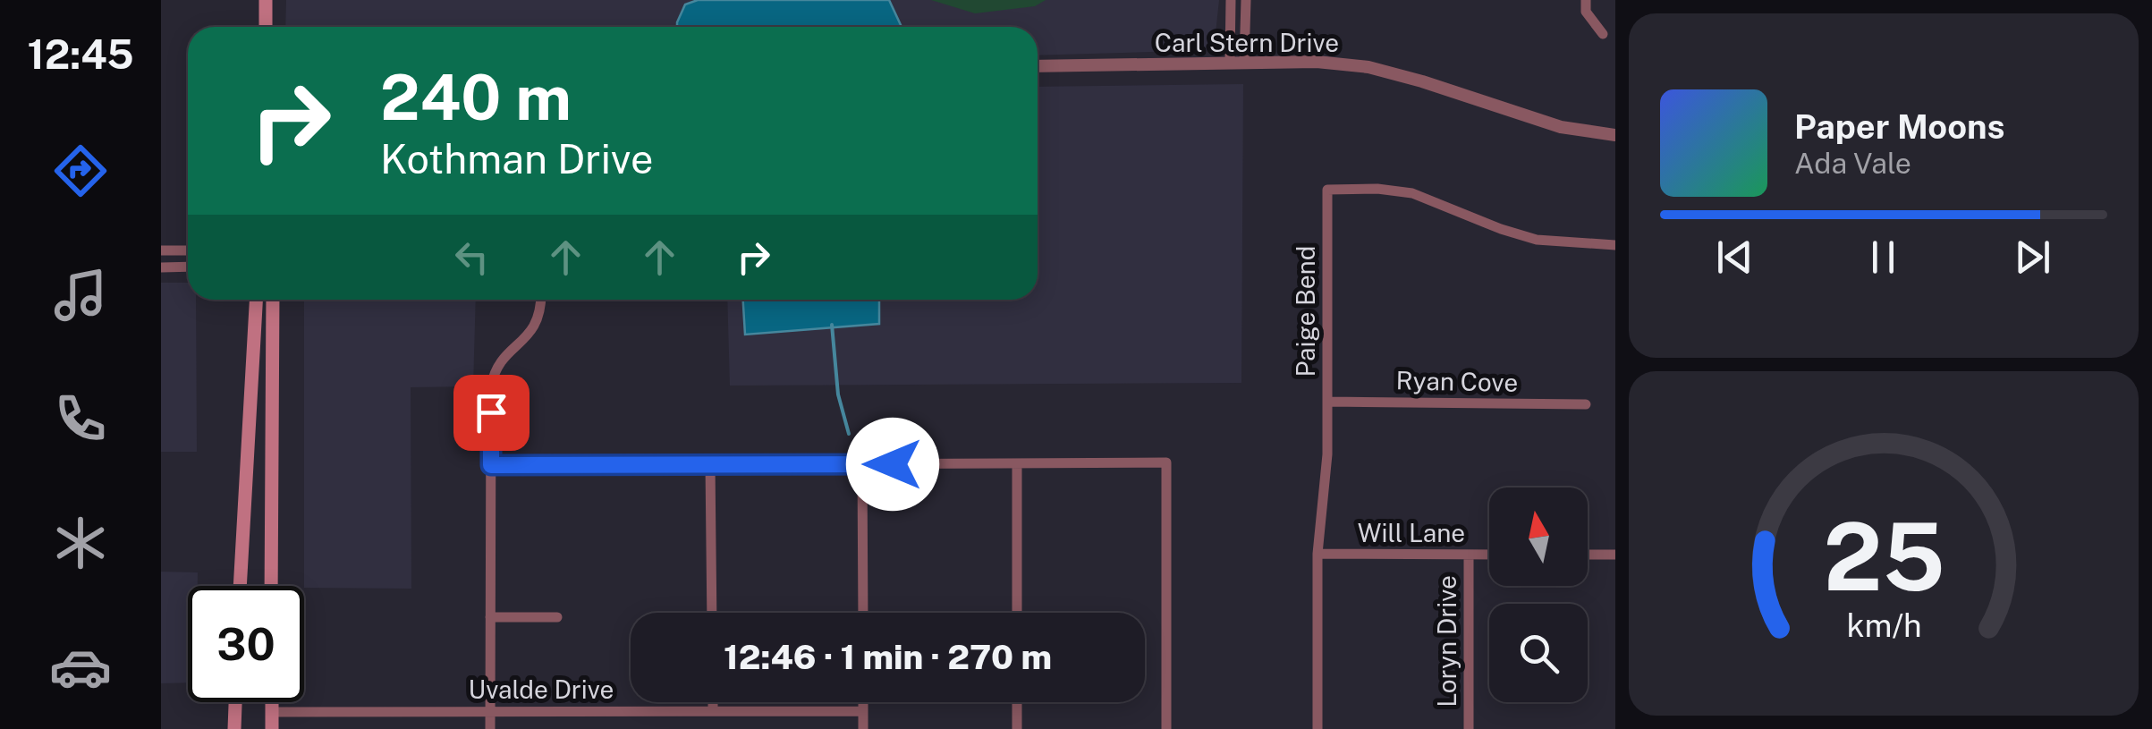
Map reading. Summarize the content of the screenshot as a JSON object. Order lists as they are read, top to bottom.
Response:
{
  "streets": {
    "street": [
      "Carl Stern Drive",
      "Paige Bend",
      "Ryan Cove",
      "Will Lane",
      "Loryn Drive",
      "Uvalde Drive"
    ]
  },
  "crossings": [
    ["Paige Bend", "Ryan Cove"],
    ["Paige Bend", "Will Lane"],
    ["Will Lane", "Loryn Drive"]
  ],
  "north": "top",
  "page": {
    "tabs": "12:45",
    "turn": ["240 m", "Kothman Drive"],
    "song": ["Paper Moons", "Ada Vale"],
    "limit": "30",
    "trip": "12:46 · 1 min · 270 m",
    "gauge": ["25", "km/h"]
  }
}
